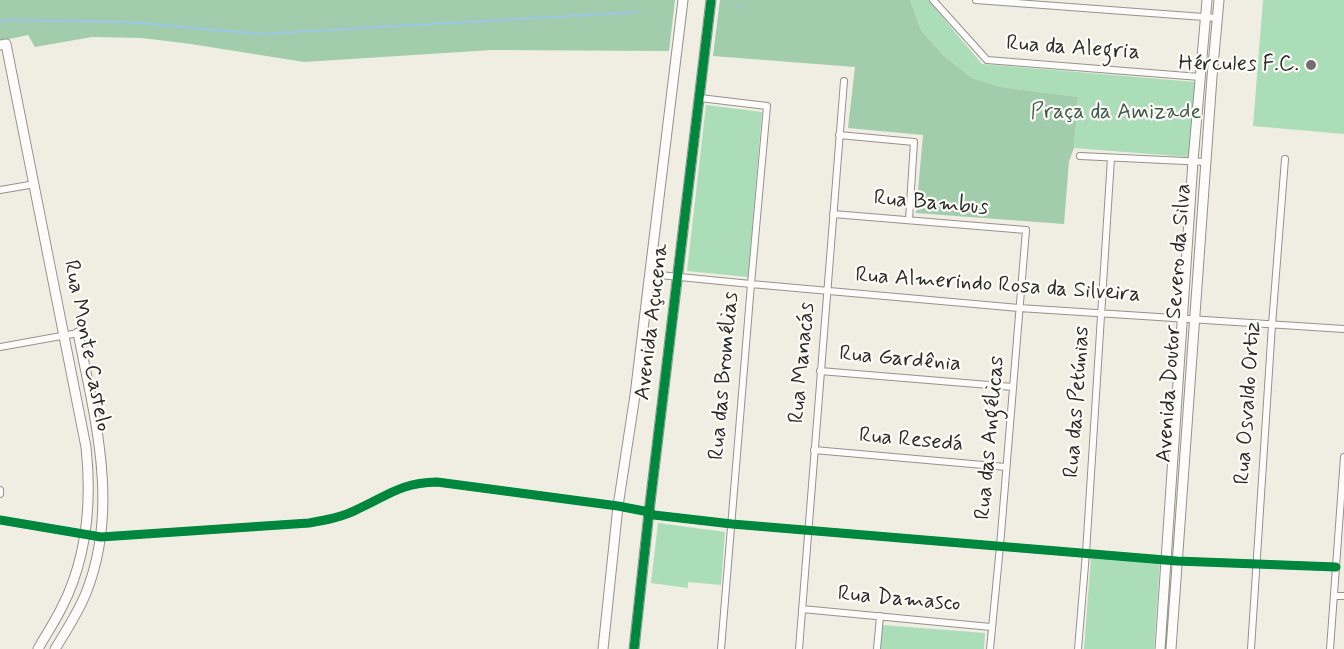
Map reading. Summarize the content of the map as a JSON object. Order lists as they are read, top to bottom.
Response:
{
  "streets": {
    "main road": ["Avenida Açucena", "Avenida Doutor Severo da Silva", "Rua Monte Castelo"],
    "street": [
      "Rua da Alegria",
      "Rua Bambus",
      "Rua Almerindo Rosa da Silveira",
      "Rua Gardênia",
      "Rua Manacás",
      "Rua das Bromélias",
      "Rua das Petúnias",
      "Rua Osvaldo Ortiz",
      "Rua das Angélicas",
      "Rua Resedá",
      "Rua Damasco"
    ]
  },
  "crossings": [
    ["Rua da Alegria", "Avenida Doutor Severo da Silva"],
    ["Rua Bambus", "Rua Manacás"],
    ["Rua Bambus", "Rua das Angélicas"],
    ["Rua Almerindo Rosa da Silveira", "Avenida Açucena"],
    ["Rua Almerindo Rosa da Silveira", "Avenida Doutor Severo da Silva"],
    ["Rua Almerindo Rosa da Silveira", "Rua Manacás"],
    ["Rua Almerindo Rosa da Silveira", "Rua das Bromélias"],
    ["Rua Almerindo Rosa da Silveira", "Rua das Petúnias"],
    ["Rua Almerindo Rosa da Silveira", "Rua Osvaldo Ortiz"],
    ["Rua Almerindo Rosa da Silveira", "Rua das Angélicas"],
    ["Avenida Açucena", "Rua das Bromélias"],
    ["Rua Gardênia", "Rua Manacás"],
    ["Rua Gardênia", "Rua das Angélicas"],
    ["Rua Manacás", "Rua Resedá"],
    ["Rua Manacás", "Rua Damasco"],
    ["Rua das Angélicas", "Rua Resedá"],
    ["Rua das Angélicas", "Rua Damasco"]
  ],
  "parks": ["Praça da Amizade"],
  "places": ["Hércules F.C."]
}
